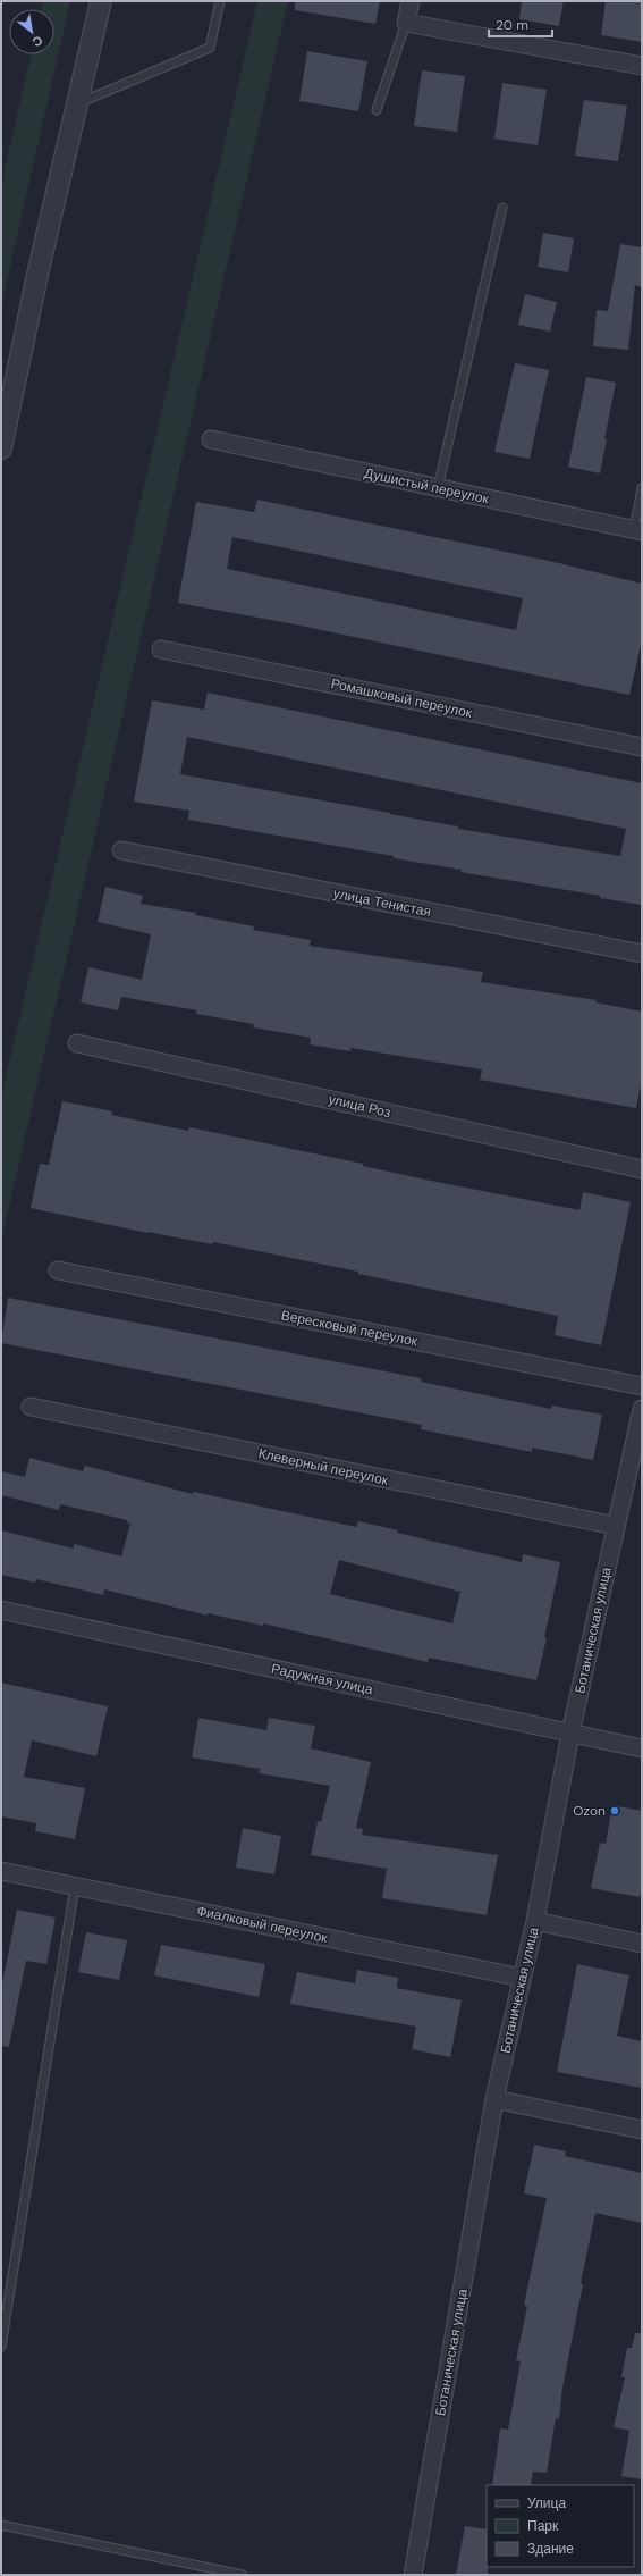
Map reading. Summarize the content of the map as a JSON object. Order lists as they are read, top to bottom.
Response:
{
  "streets": {
    "street": [
      "Душистый переулок",
      "Ромашковый переулок",
      "улица Тенистая",
      "улица Роз",
      "Вересковый переулок",
      "Клеверный переулок",
      "Ботаническая улица",
      "Радужная улица",
      "Фиалковый переулок"
    ]
  },
  "crossings": [
    ["Клеверный переулок", "Ботаническая улица"],
    ["Ботаническая улица", "Радужная улица"],
    ["Ботаническая улица", "Фиалковый переулок"]
  ],
  "places": ["Ozon"],
  "legend": ["Улица", "Парк", "Здание"],
  "scale_bar": "20 m",
  "north": "bottom right"
}
